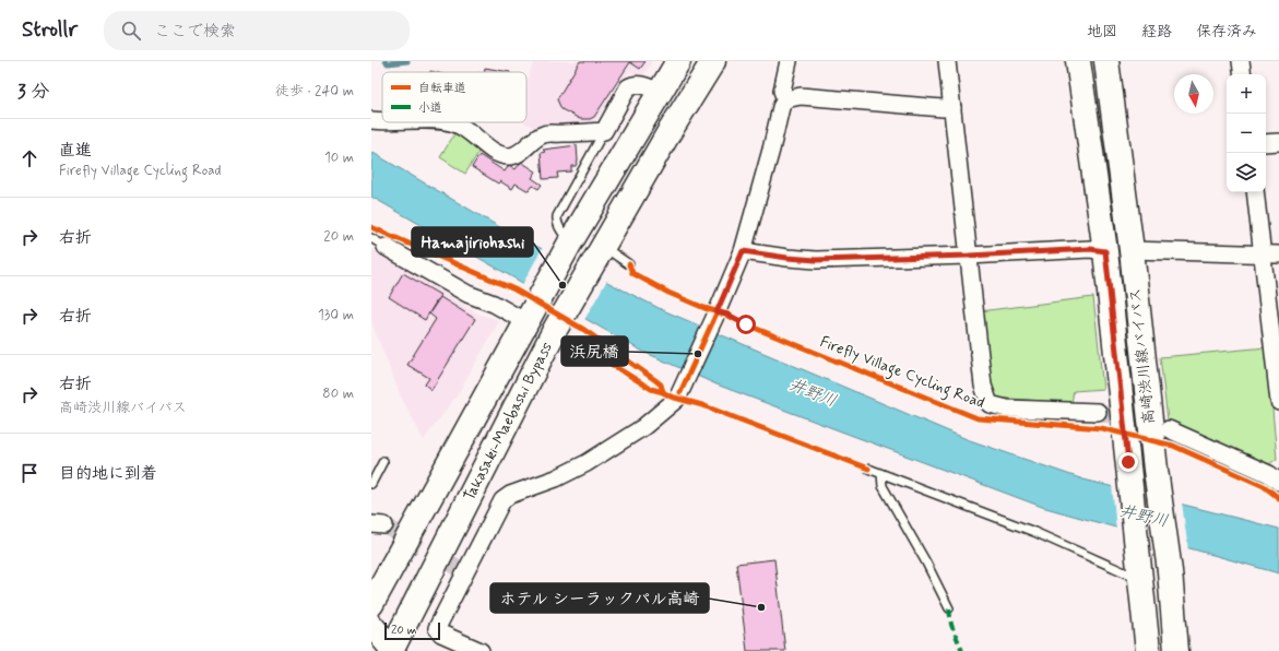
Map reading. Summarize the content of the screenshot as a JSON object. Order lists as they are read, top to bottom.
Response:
{
  "streets": {
    "main road": ["高崎渋川線バイパス", "Takasaki-Maebashi Bypass"],
    "cycle path": ["Firefly Village Cycling Road"]
  },
  "water": ["井野川"],
  "places": ["Hamajiriohashi", "浜尻橋", "ホテル シーラックパル高崎"],
  "legend": ["自転車道", "小道"],
  "scale_bar": "20 m",
  "north": "bottom",
  "page": {
    "header": "Strollr",
    "search": "ここで検索",
    "nav": ["地図", "経路", "保存済み"],
    "heading": ["3 分", "徒歩 · 240 m"],
    "map_buttons": ["+", "−"],
    "list": [
      ["直進", "Firefly Village Cycling Road", "10 m"],
      ["右折", "20 m"],
      ["右折", "130 m"],
      ["右折", "高崎渋川線バイパス", "80 m"],
      "目的地に到着"
    ],
    "scale": "20 m"
  }
}
